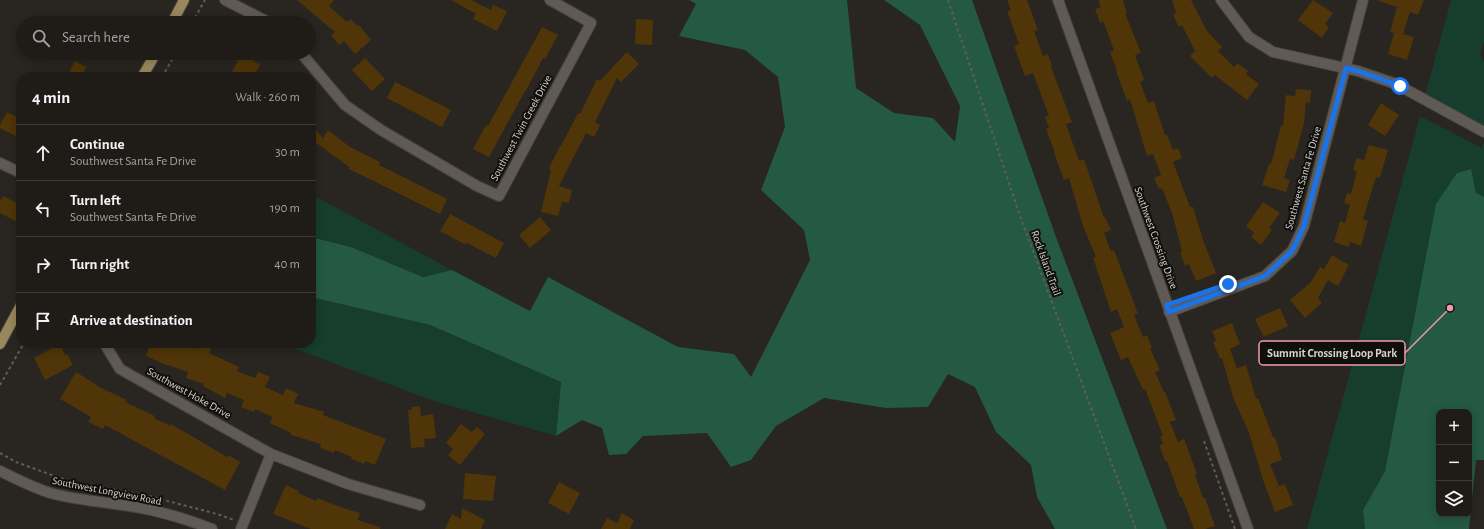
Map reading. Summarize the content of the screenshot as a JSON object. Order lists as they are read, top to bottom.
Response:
{
  "streets": {
    "street": [
      "Southwest Twin Creek Drive",
      "Southwest Santa Fe Drive",
      "Southwest Crossing Drive",
      "Southwest Hoke Drive",
      "Southwest Longview Road"
    ],
    "path": ["Rock Island Trail"]
  },
  "crossings": [
    ["Southwest Santa Fe Drive", "Southwest Crossing Drive"]
  ],
  "places": ["Summit Crossing Loop Park"],
  "page": {
    "search": "Search here",
    "heading": ["4 min", "Walk · 260 m"],
    "list": [
      ["Continue", "Southwest Santa Fe Drive", "30 m"],
      ["Turn left", "Southwest Santa Fe Drive", "190 m"],
      ["Turn right", "40 m"],
      "Arrive at destination"
    ],
    "map_buttons": ["+", "−"]
  }
}
